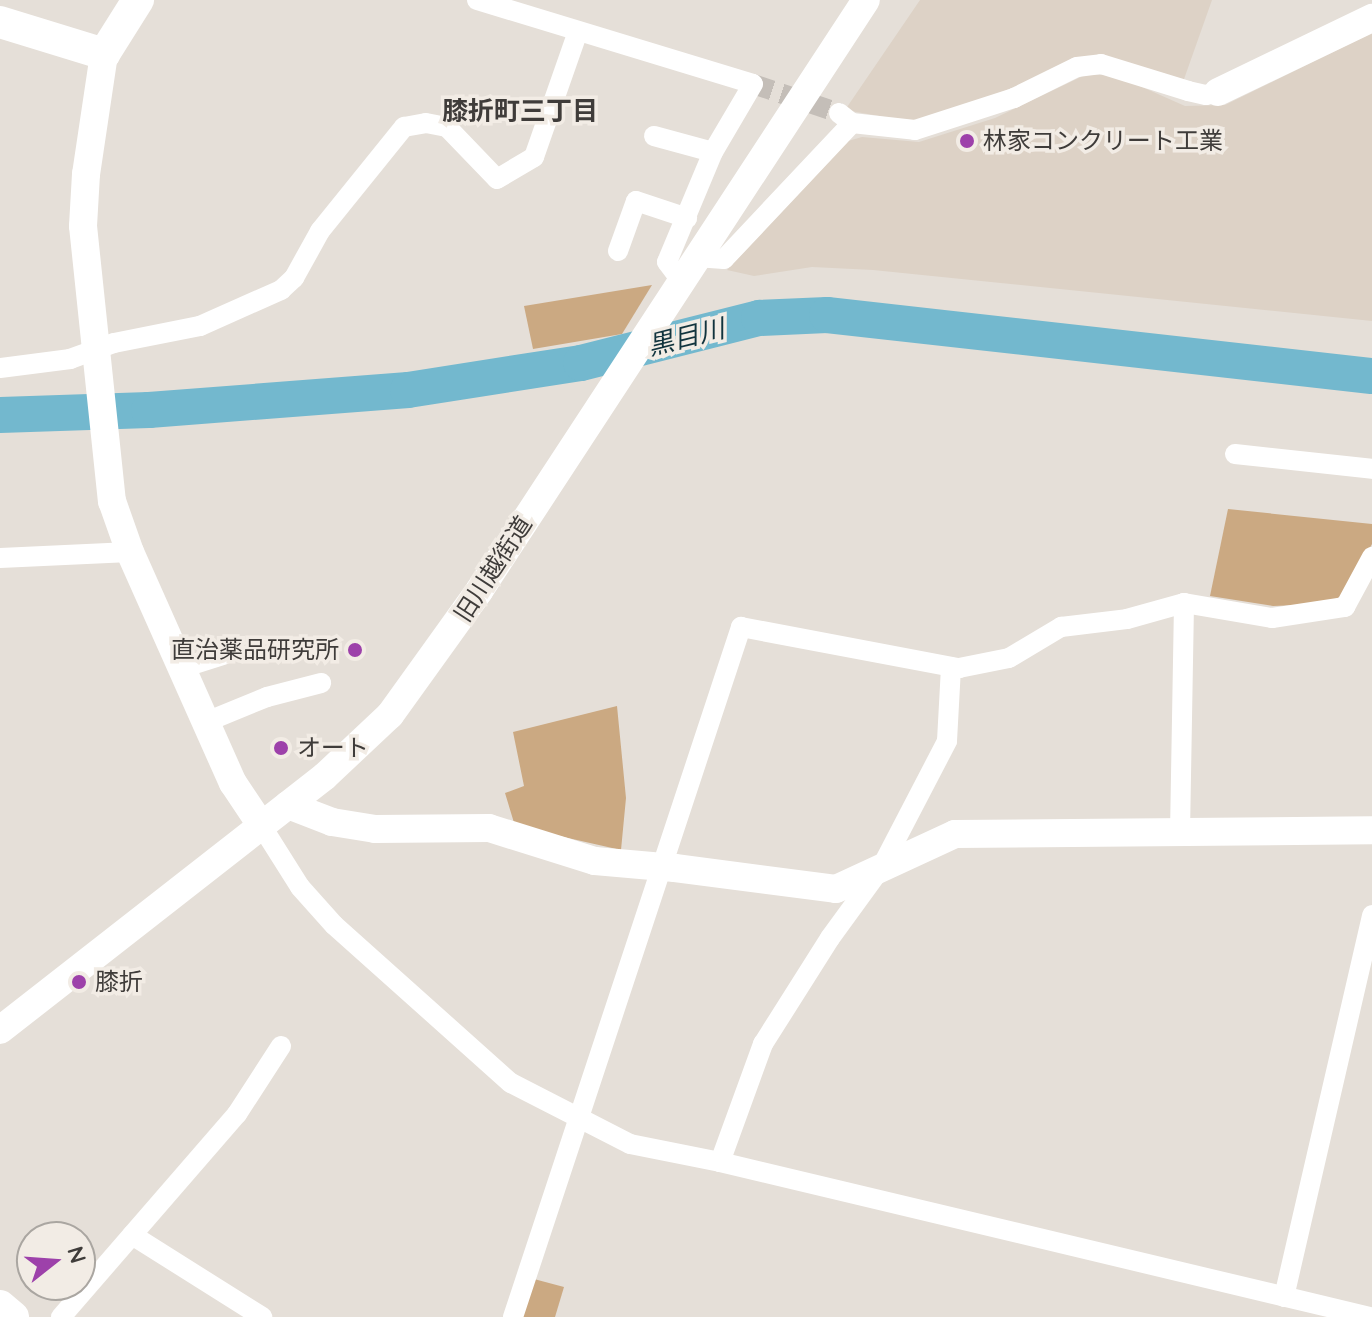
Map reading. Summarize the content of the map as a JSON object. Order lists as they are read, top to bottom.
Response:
{
  "streets": {
    "street": ["旧川越街道"]
  },
  "districts": ["膝折町三丁目"],
  "water": ["黒目川"],
  "places": [
    "林家コンクリート工業",
    "直治薬品研究所",
    "オート",
    "膝折"
  ],
  "north": "right"
}
